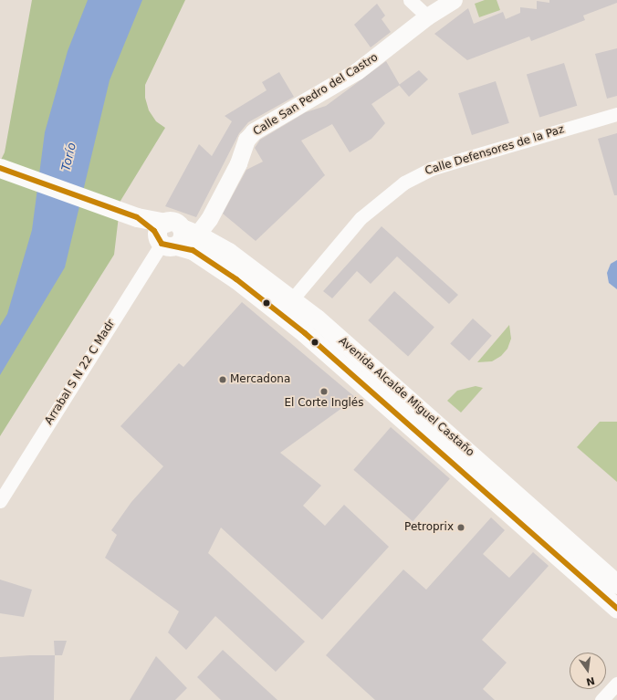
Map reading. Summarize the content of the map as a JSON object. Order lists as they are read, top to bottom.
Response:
{
  "streets": {
    "main road": ["Avenida Alcalde Miguel Castaño"],
    "street": ["Calle San Pedro del Castro", "Calle Defensores de la Paz", "Arrabal S N 22 C Madr"]
  },
  "crossings": [
    ["Calle San Pedro del Castro", "Arrabal S N 22 C Madr"],
    ["Calle San Pedro del Castro", "Avenida Alcalde Miguel Castaño"],
    ["Calle Defensores de la Paz", "Avenida Alcalde Miguel Castaño"],
    ["Arrabal S N 22 C Madr", "Avenida Alcalde Miguel Castaño"]
  ],
  "water": ["Torío"],
  "places": ["Mercadona", "El Corte Inglés", "Petroprix"],
  "north": "bottom"
}
